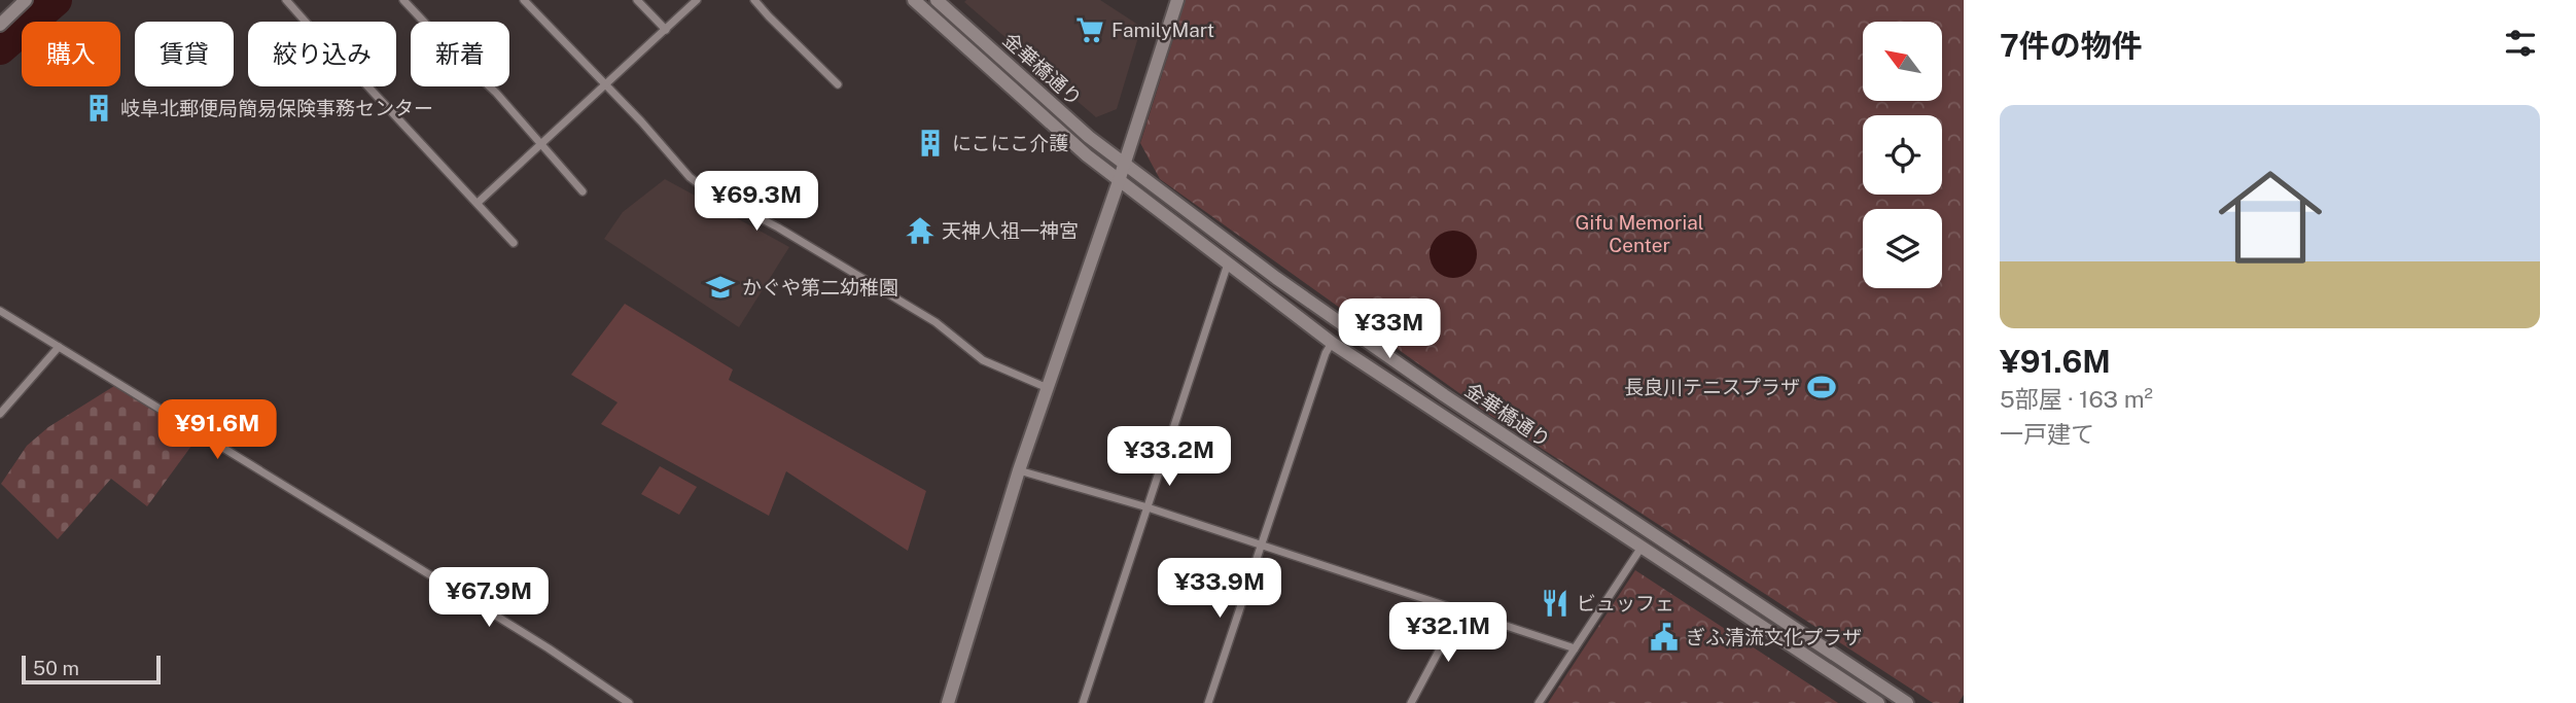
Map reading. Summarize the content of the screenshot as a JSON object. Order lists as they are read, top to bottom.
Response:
{
  "streets": {
    "street": ["金華橋通り"]
  },
  "parks": ["Gifu Memorial Center"],
  "places": {
    "supermarket": ["FamilyMart"],
    "building": ["岐阜北郵便局簡易保険事務センター", "にこにこ介護"],
    "temple": ["天神人祖一神宮"],
    "school or university": ["かぐや第二幼稚園"],
    "sports": ["長良川テニスプラザ"],
    "restaurant": ["ビュッフェ"],
    "public building": ["ぎふ清流文化プラザ"]
  },
  "scale_bar": "50 m",
  "north": "top left",
  "page": {
    "heading": "7件の物件",
    "chip": [
      "購入",
      "賃貸",
      "絞り込み",
      "新着"
    ],
    "list": [
      {
        "name": "¥91.6M",
        "note": "5部屋 · 163 m² · 一戸建て"
      }
    ],
    "price": [
      "¥69.3M",
      "¥33M",
      "¥91.6M",
      "¥33.2M",
      "¥33.9M",
      "¥67.9M",
      "¥32.1M"
    ],
    "scale": "50 m"
  }
}
